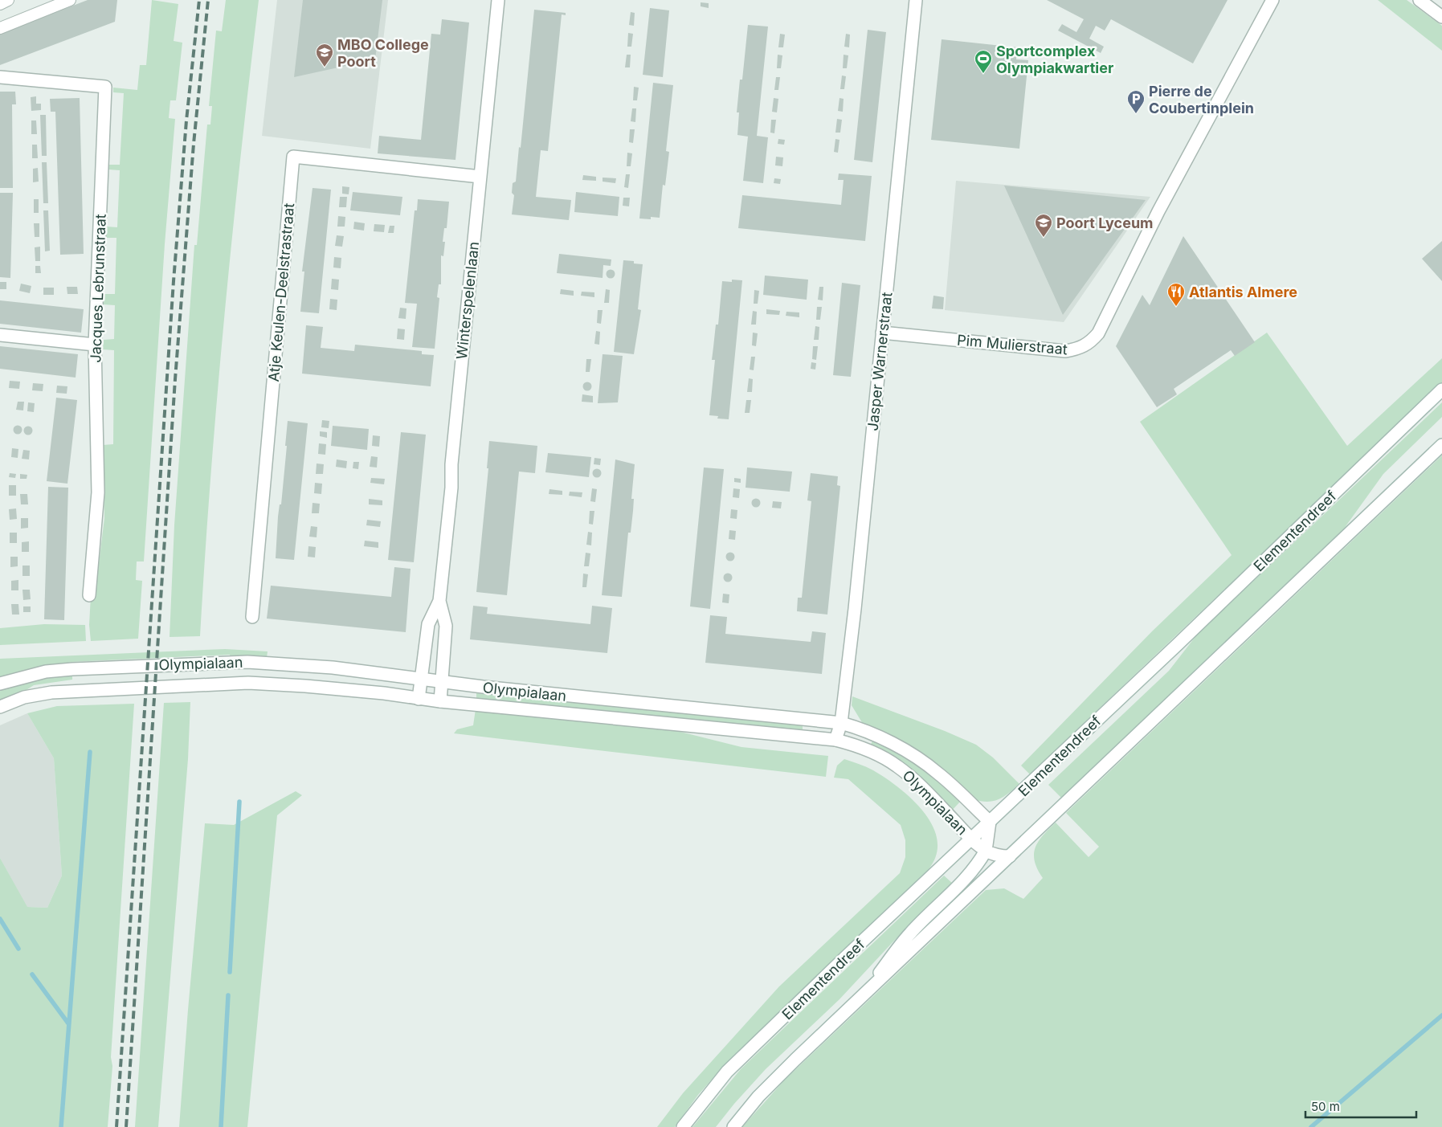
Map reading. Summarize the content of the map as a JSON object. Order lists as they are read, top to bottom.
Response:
{
  "streets": {
    "street": [
      "Jacques Lebrunstraat",
      "Atje Keulen-Deelstrastraat",
      "Winterspelenlaan",
      "Pim Mulierstraat",
      "Jasper Warnerstraat",
      "Elementendreef",
      "Olympialaan"
    ]
  },
  "crossings": [
    ["Atje Keulen-Deelstrastraat", "Winterspelenlaan"],
    ["Winterspelenlaan", "Olympialaan"],
    ["Pim Mulierstraat", "Jasper Warnerstraat"],
    ["Jasper Warnerstraat", "Olympialaan"],
    ["Elementendreef", "Olympialaan"]
  ],
  "places": {
    "school or university": ["MBO College Poort", "Poort Lyceum"],
    "sports": ["Sportcomplex Olympiakwartier"],
    "parking": ["Pierre de Coubertinplein"],
    "restaurant": ["Atlantis Almere"]
  },
  "scale_bar": "50 m"
}
